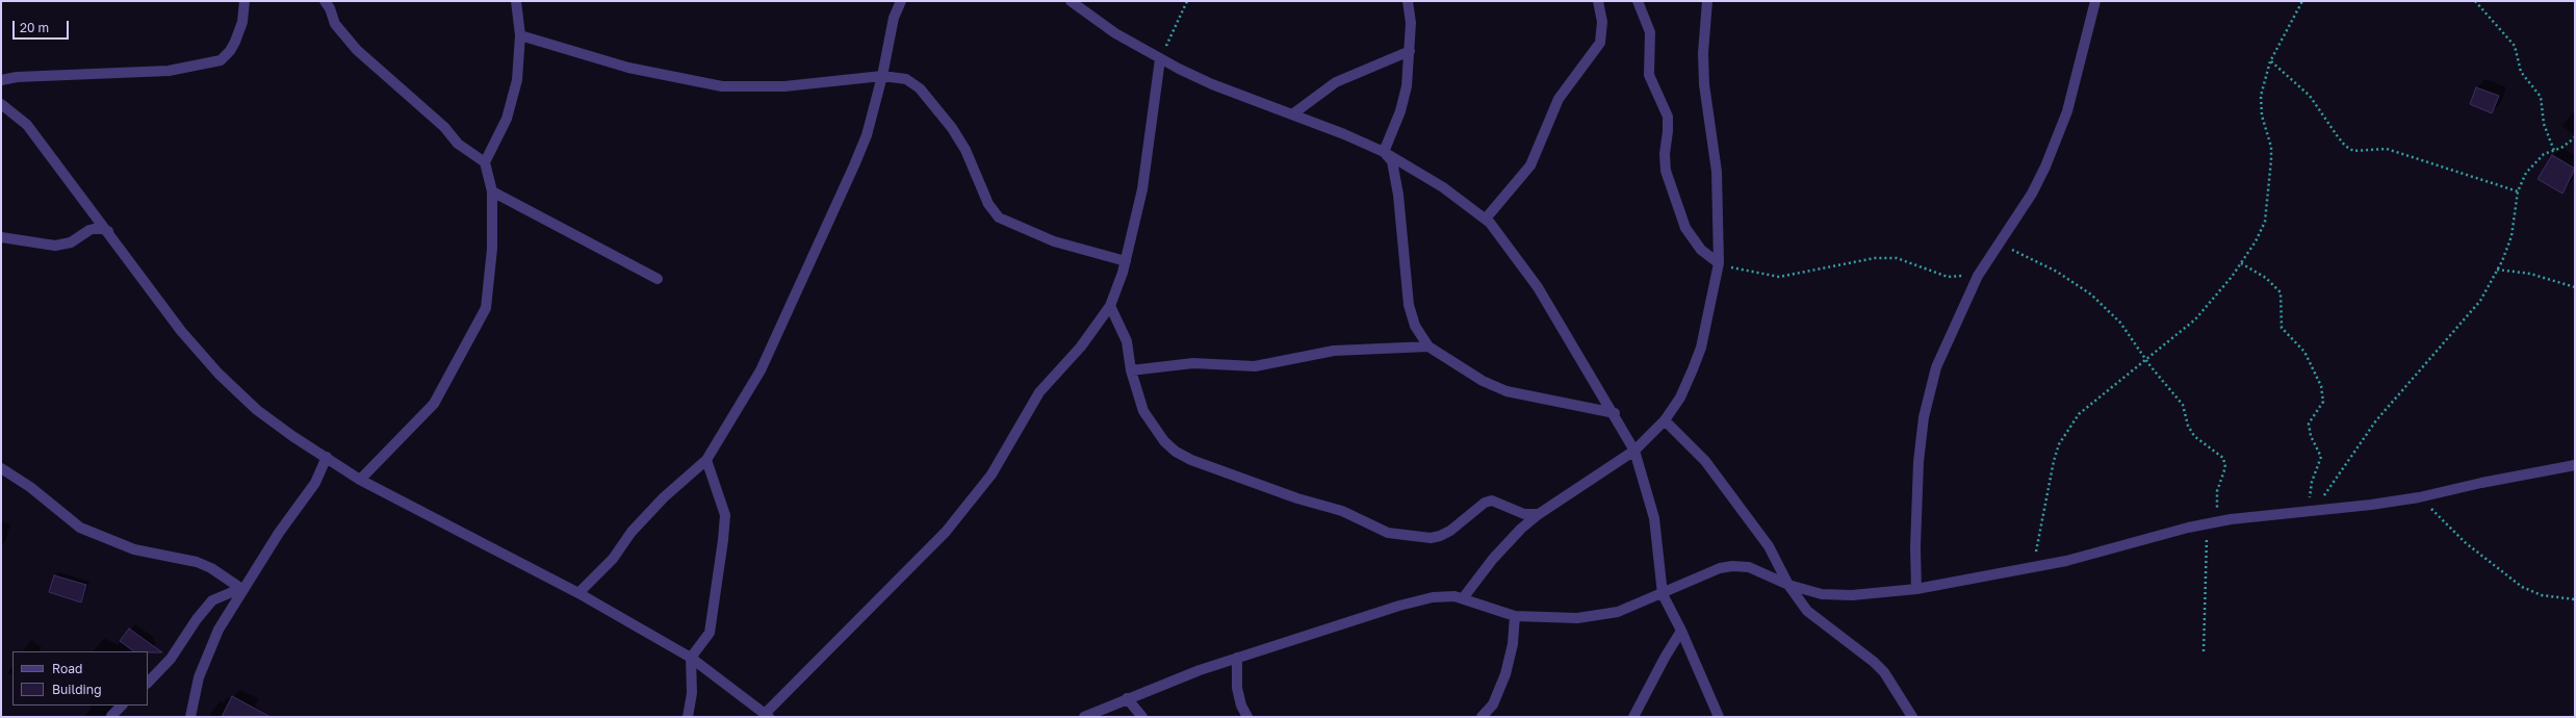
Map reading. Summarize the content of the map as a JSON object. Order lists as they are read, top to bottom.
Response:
{
  "legend": ["Road", "Building"],
  "scale_bar": "20 m"
}
